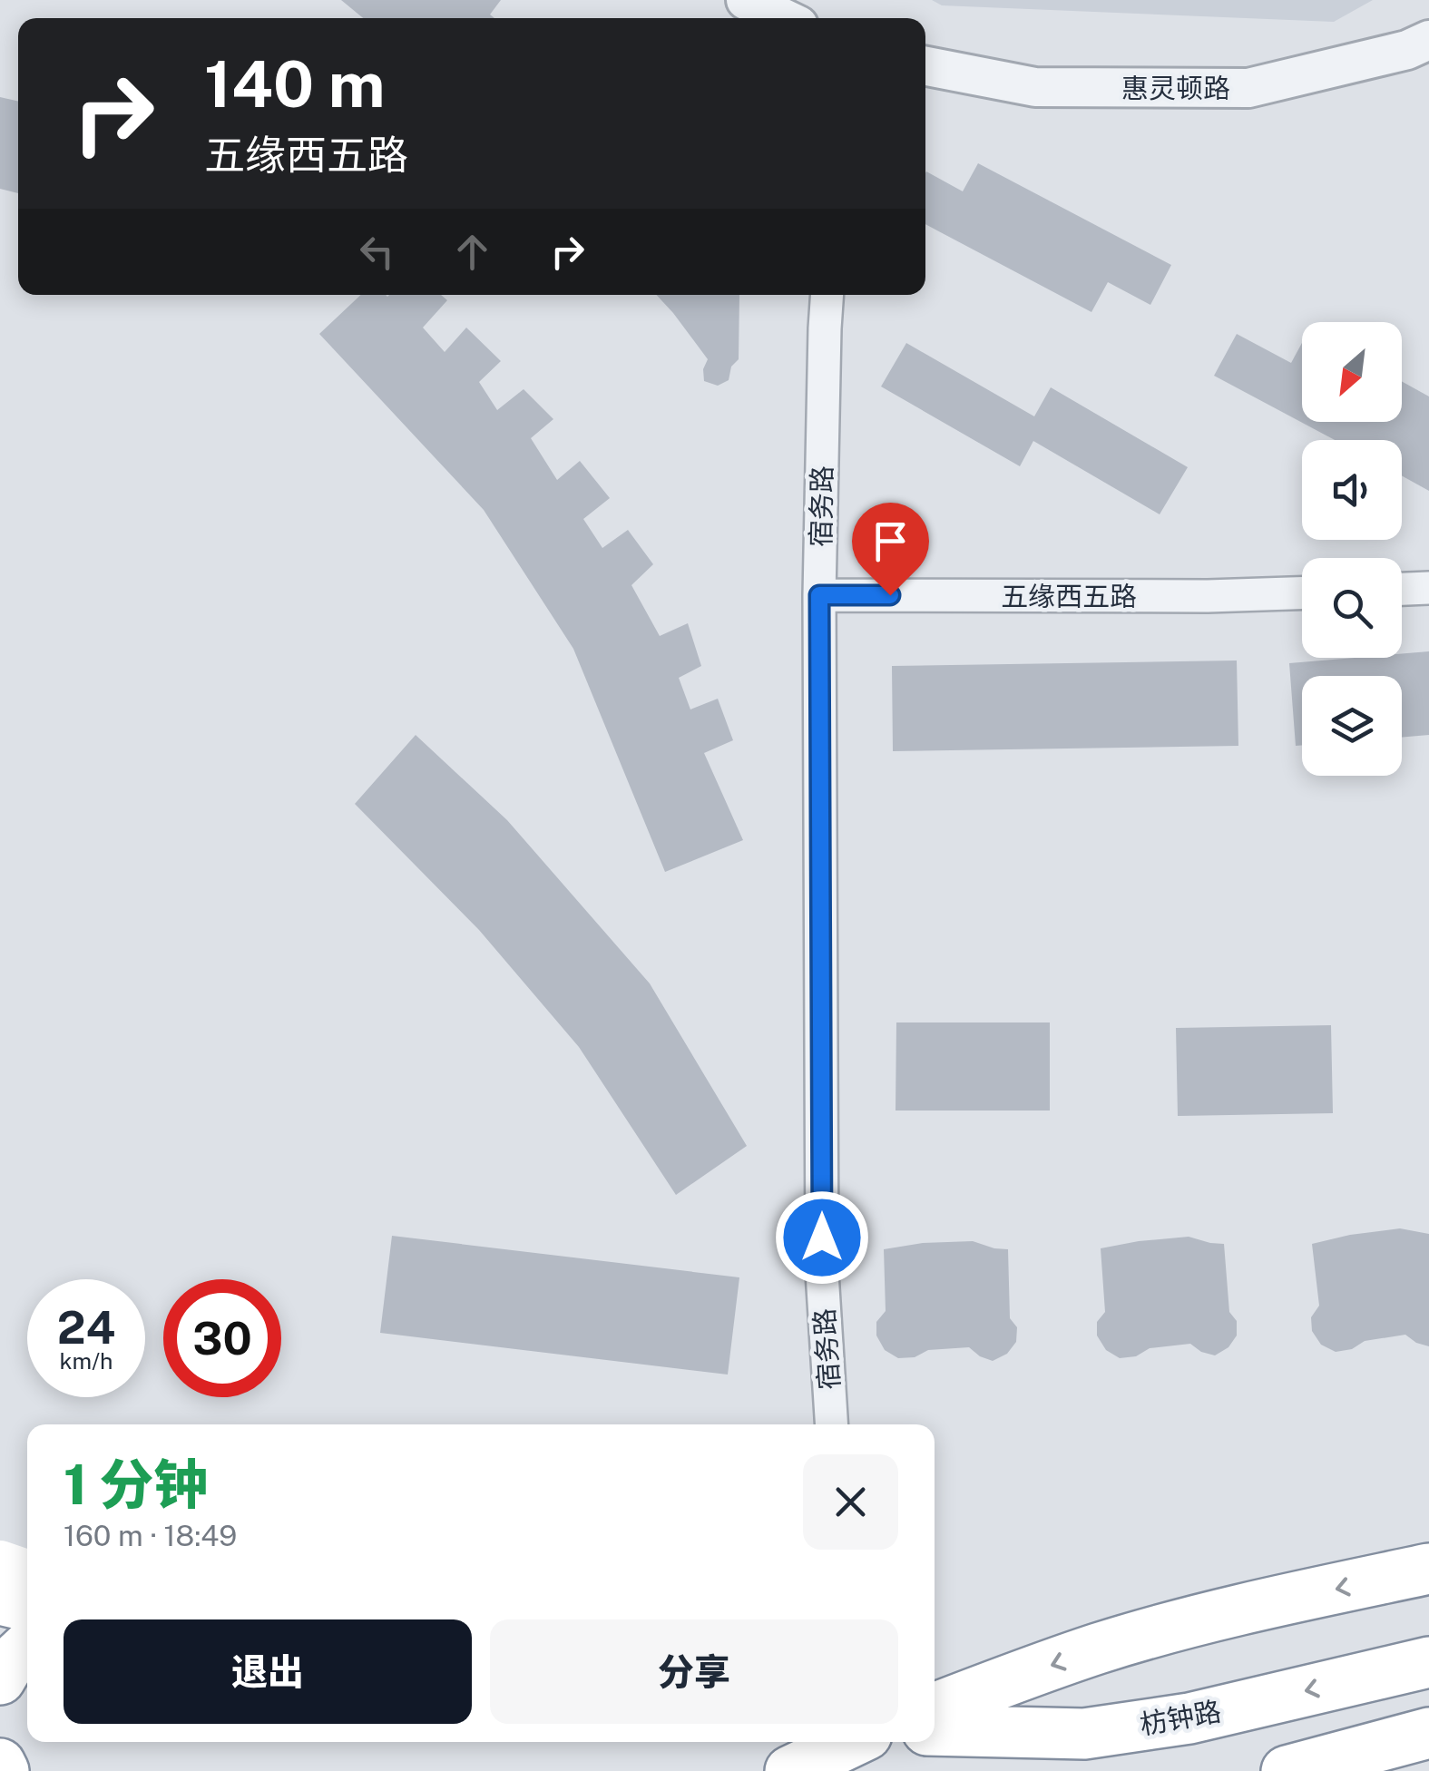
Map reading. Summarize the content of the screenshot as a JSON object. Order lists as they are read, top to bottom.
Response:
{
  "streets": {
    "highway": ["枋钟路"],
    "street": ["惠灵顿路", "宿务路", "五缘西五路"]
  },
  "crossings": [
    ["宿务路", "五缘西五路"]
  ],
  "north": "bottom left",
  "page": {
    "turn": ["140 m", "五缘西五路"],
    "speed": "24 km/h",
    "limit": "30",
    "heading": ["1 分钟", "160 m · 18:49"],
    "buttons": ["退出", "分享"]
  }
}
